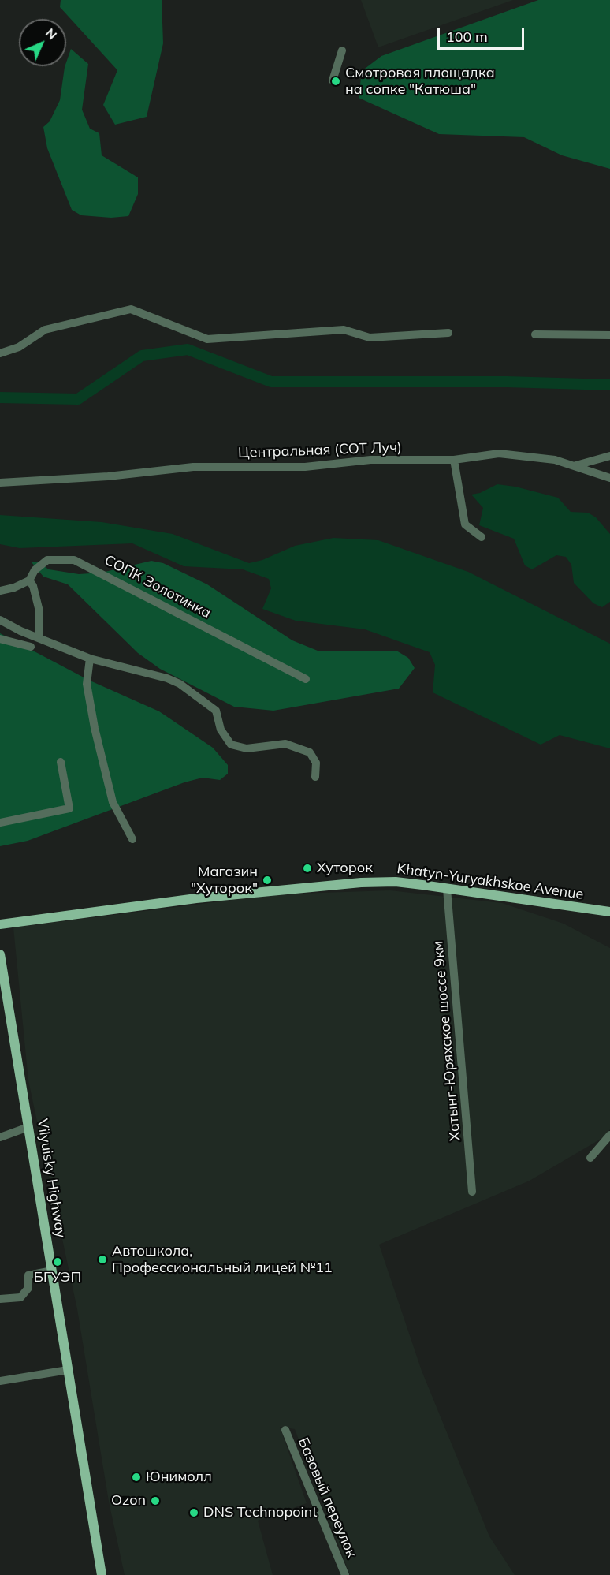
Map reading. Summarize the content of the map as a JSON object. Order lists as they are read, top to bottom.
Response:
{
  "streets": {
    "main road": ["Khatyn-Yuryakhskoe Avenue", "Vilyuisky Highway"],
    "street": [
      "Центральная (СОТ Луч)",
      "СОПК Золотинка",
      "Хатынг-Юряхское шоссе 9км",
      "Базовый переулок"
    ]
  },
  "crossings": [
    ["Khatyn-Yuryakhskoe Avenue", "Хатынг-Юряхское шоссе 9км"]
  ],
  "places": [
    "Смотровая площадка на сопке \"Катюша\"",
    "Хуторок",
    "Магазин \"Хуторок\"",
    "Автошкола, Профессиональный лицей №11",
    "БГУЭП",
    "Юнимолл",
    "Ozon",
    "DNS Technopoint"
  ],
  "scale_bar": "100 m",
  "north": "top right"
}
